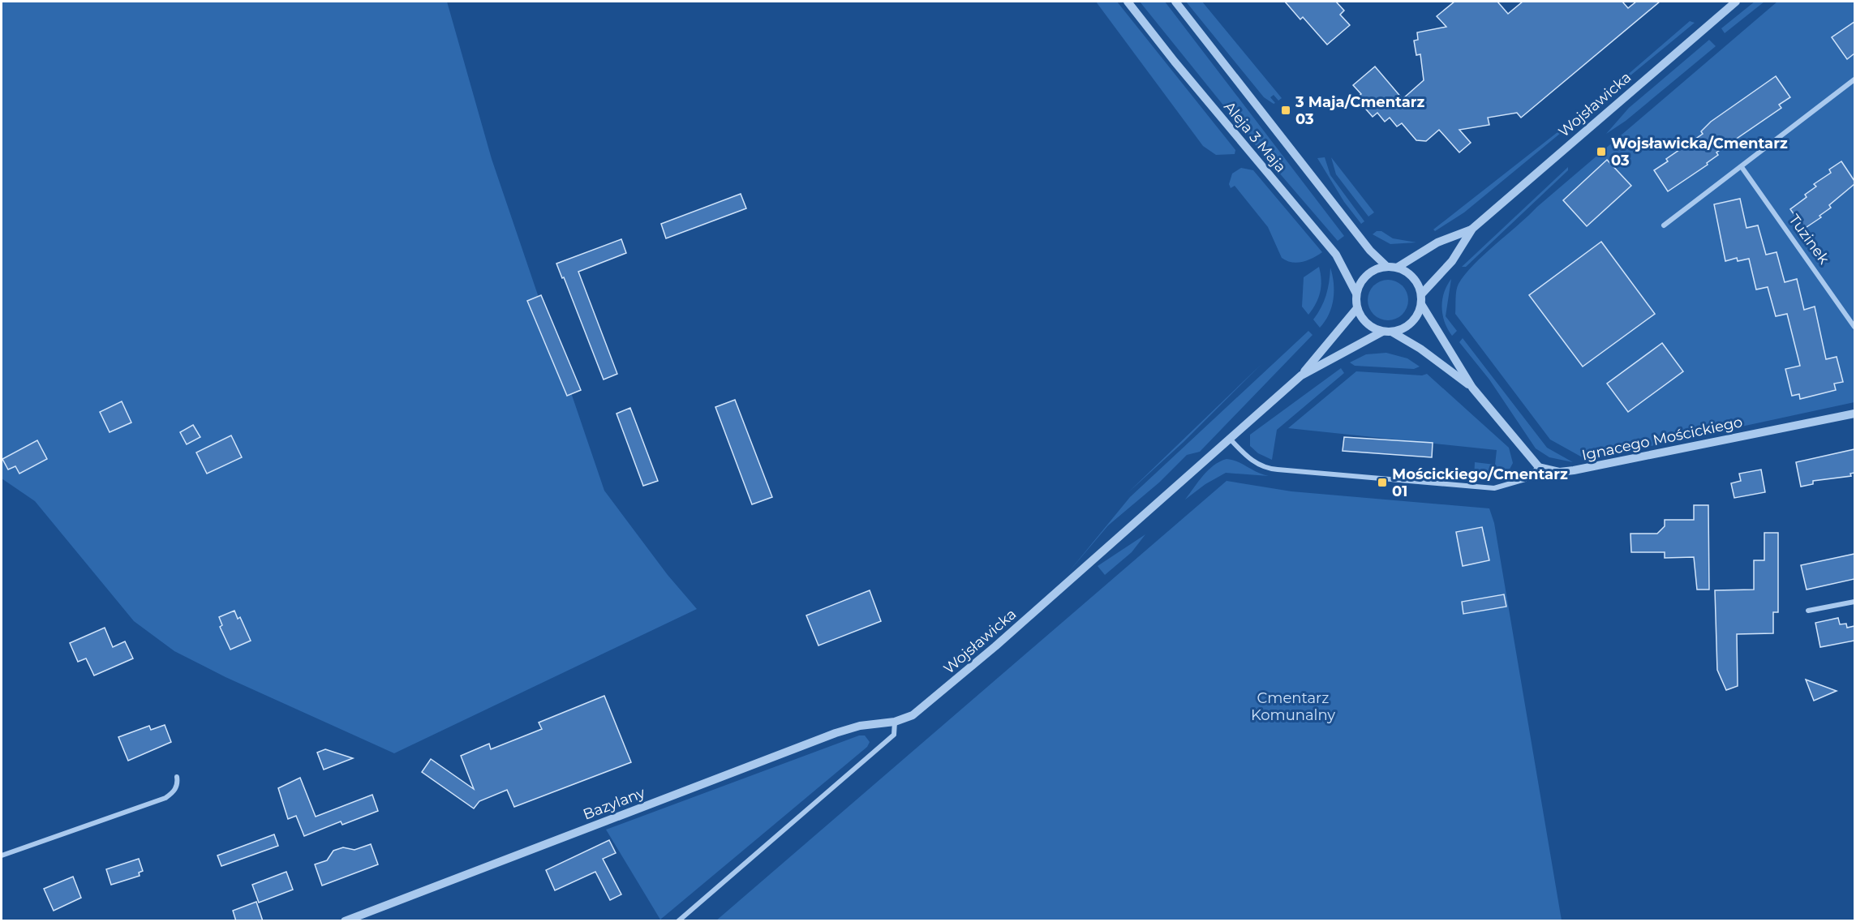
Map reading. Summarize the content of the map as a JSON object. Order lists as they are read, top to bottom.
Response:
{
  "streets": {
    "street": [
      "Wojsławicka",
      "Aleja 3 Maja",
      "Tuzinek",
      "Ignacego Mościckiego",
      "Bazylany"
    ]
  },
  "crossings": [
    ["Wojsławicka", "Aleja 3 Maja"],
    ["Wojsławicka", "Bazylany"]
  ],
  "parks": ["Cmentarz Komunalny"],
  "places": {
    "transit": ["3 Maja/Cmentarz 03", "Wojsławicka/Cmentarz 03", "Mościckiego/Cmentarz 01"]
  }
}
